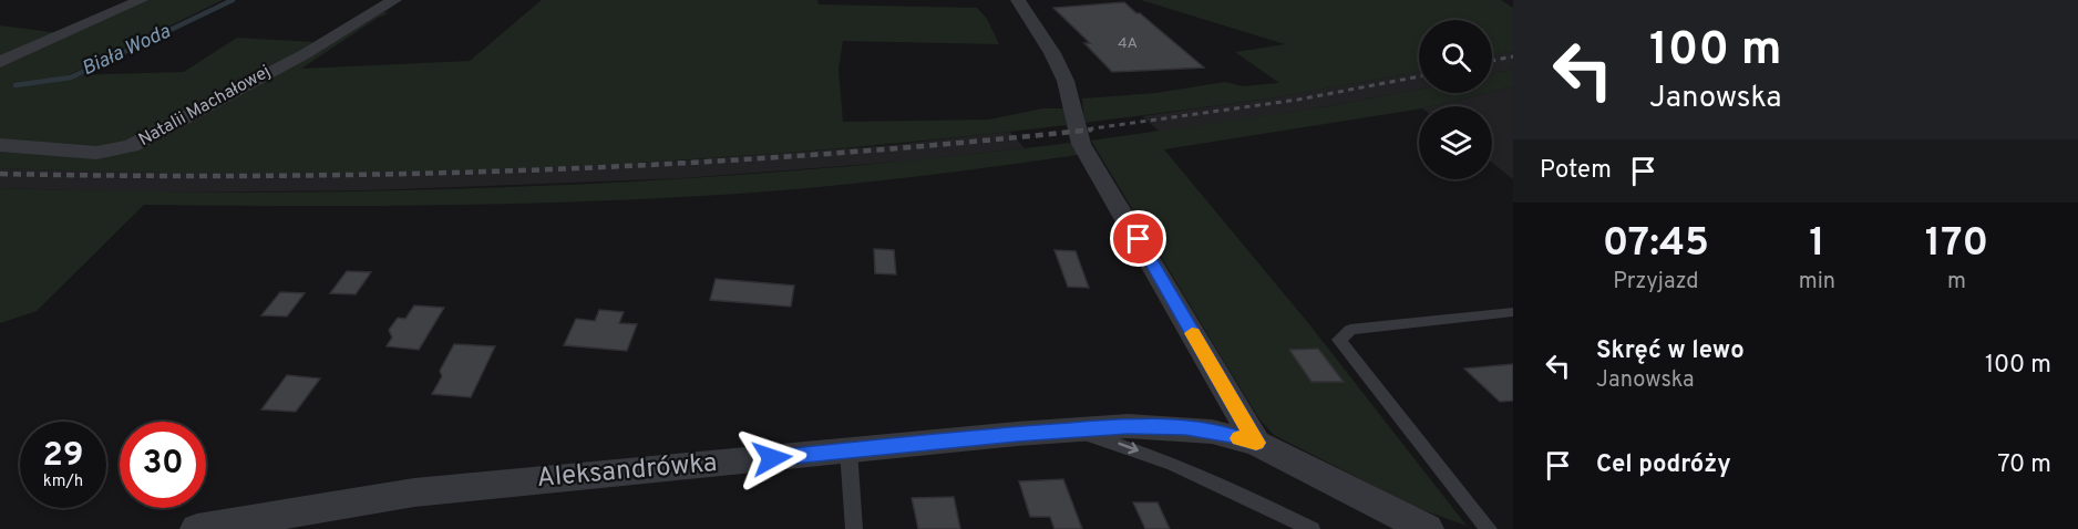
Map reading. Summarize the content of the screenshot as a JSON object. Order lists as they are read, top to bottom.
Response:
{
  "streets": {
    "street": ["Natalii Machałowej", "Aleksandrówka"]
  },
  "water": ["Biała Woda"],
  "house_numbers": ["4A"],
  "page": {
    "turn": ["100 m", "Janowska"],
    "then": "Potem",
    "eta": [
      "07:45",
      "Przyjazd",
      "1",
      "min",
      "170",
      "m"
    ],
    "list": [
      {
        "name": "Skręć w lewo",
        "note": "Janowska",
        "value": "100 m"
      },
      {
        "name": "Cel podróży",
        "value": "70 m"
      }
    ],
    "speed": "29 km/h",
    "limit": "30"
  }
}
